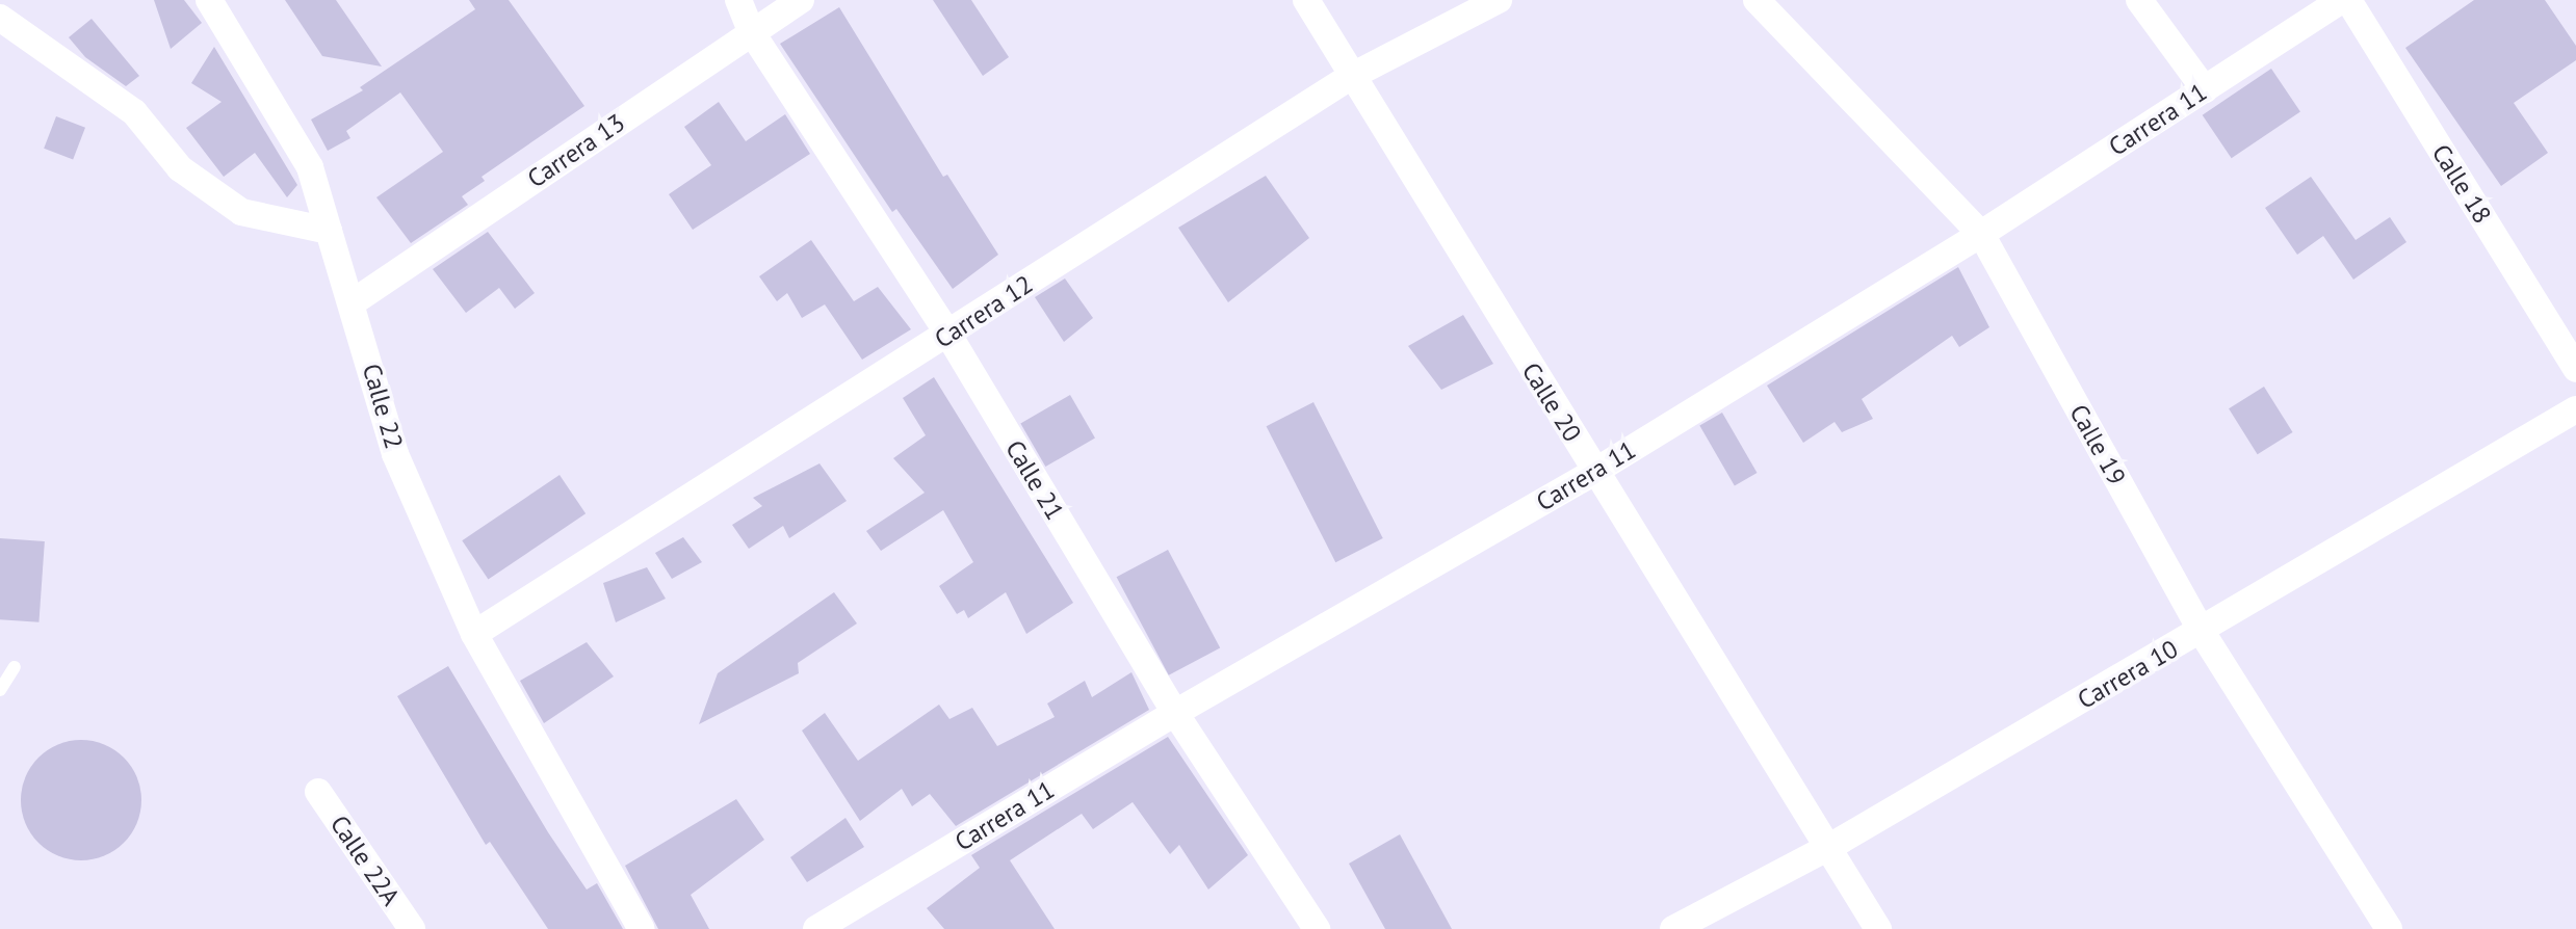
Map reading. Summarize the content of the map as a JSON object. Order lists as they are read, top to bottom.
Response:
{
  "streets": {
    "street": [
      "Carrera 11",
      "Carrera 13",
      "Calle 18",
      "Carrera 12",
      "Calle 20",
      "Calle 22",
      "Calle 19",
      "Calle 21",
      "Carrera 10",
      "Calle 22A"
    ]
  },
  "crossings": [
    ["Carrera 11", "Calle 20"],
    ["Carrera 11", "Calle 19"],
    ["Carrera 11", "Calle 21"],
    ["Carrera 13", "Calle 22"],
    ["Carrera 13", "Calle 21"],
    ["Carrera 12", "Calle 20"],
    ["Carrera 12", "Calle 22"],
    ["Carrera 12", "Calle 21"],
    ["Calle 20", "Carrera 10"],
    ["Calle 19", "Carrera 10"]
  ]
}
